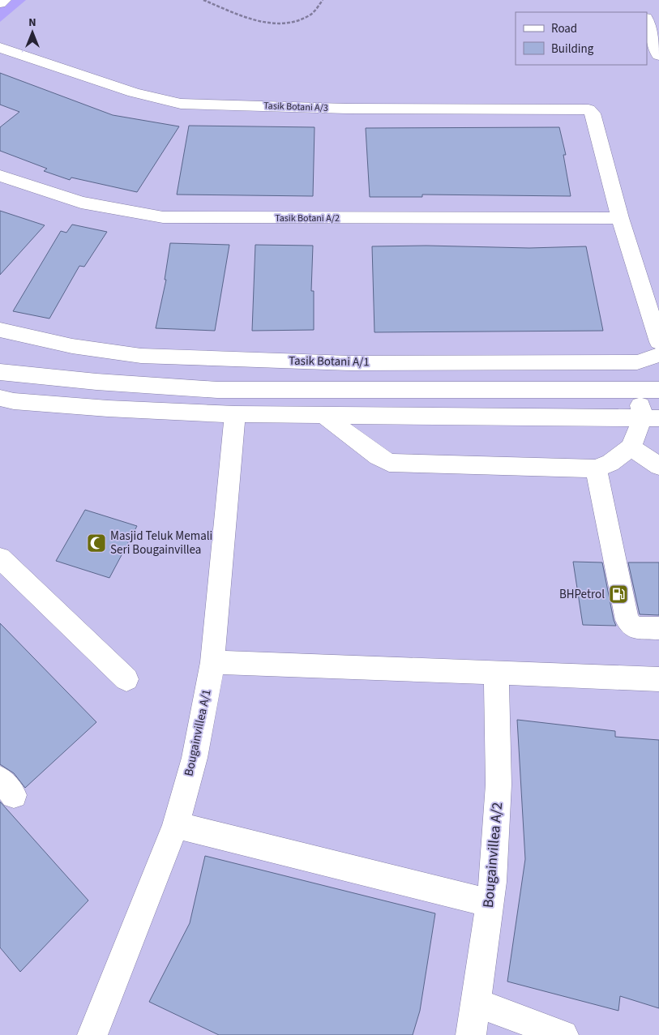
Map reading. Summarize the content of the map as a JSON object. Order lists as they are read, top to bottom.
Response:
{
  "streets": {
    "street": [
      "Tasik Botani A/3",
      "Tasik Botani A/2",
      "Tasik Botani A/1",
      "Bougainvillea A/1",
      "Bougainvillea A/2"
    ]
  },
  "crossings": [
    ["Tasik Botani A/3", "Tasik Botani A/2"]
  ],
  "places": {
    "mosque": ["Masjid Teluk Memali Seri Bougainvillea"],
    "fuel station": ["BHPetrol"]
  },
  "legend": ["Road", "Building"],
  "north": "top"
}
